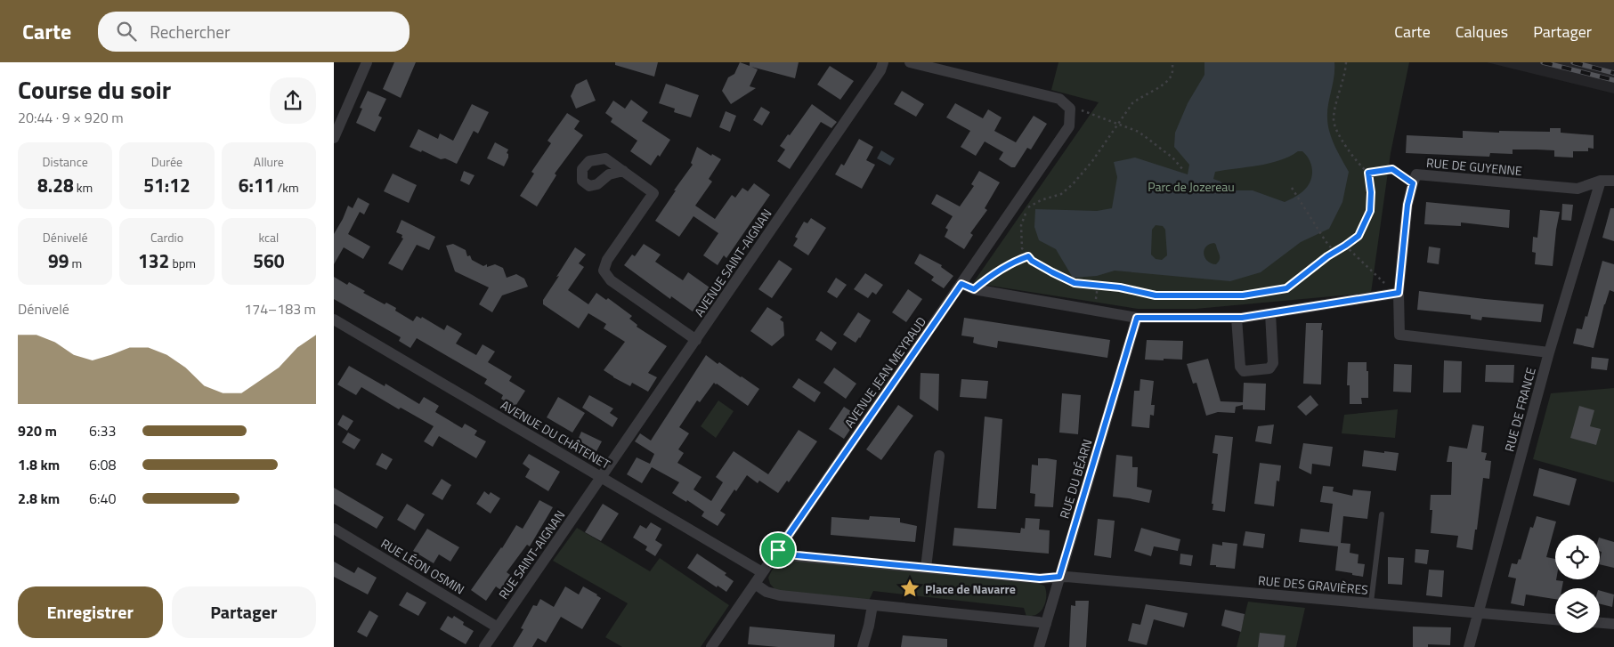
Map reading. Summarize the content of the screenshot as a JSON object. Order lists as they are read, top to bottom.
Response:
{
  "streets": {
    "street": [
      "RUE DE GUYENNE",
      "AVENUE SAINT-AIGNAN",
      "AVENUE JEAN MEYRAUD",
      "RUE DE FRANCE",
      "AVENUE DU CHÂTENET",
      "RUE DU BÉARN",
      "RUE SAINT-AIGNAN",
      "RUE LÉON OSMIN",
      "RUE DES GRAVIÈRES"
    ]
  },
  "crossings": [
    ["RUE DE GUYENNE", "RUE DE FRANCE"],
    ["AVENUE SAINT-AIGNAN", "AVENUE DU CHÂTENET"],
    ["AVENUE SAINT-AIGNAN", "RUE SAINT-AIGNAN"],
    ["AVENUE JEAN MEYRAUD", "AVENUE DU CHÂTENET"],
    ["RUE DE FRANCE", "RUE DES GRAVIÈRES"],
    ["AVENUE DU CHÂTENET", "RUE SAINT-AIGNAN"],
    ["RUE DU BÉARN", "RUE DES GRAVIÈRES"],
    ["RUE SAINT-AIGNAN", "RUE LÉON OSMIN"]
  ],
  "parks": ["Parc de Jozereau"],
  "places": {
    "place": ["Place de Navarre"]
  },
  "page": {
    "header": "Carte",
    "search": "Rechercher",
    "nav": ["Carte", "Calques", "Partager"],
    "heading": ["Course du soir", "20:44 · 9 × 920 m"],
    "stats": [
      ["Distance", "8.28 km"],
      ["Durée", "51:12"],
      ["Allure", "6:11 /km"],
      ["Dénivelé", "99 m"],
      ["Cardio", "132 bpm"],
      ["kcal", "560"]
    ],
    "chart": ["Dénivelé", "174–183 m"],
    "list": [
      {
        "name": "920 m",
        "note": "6:33"
      },
      {
        "name": "1.8 km",
        "note": "6:08"
      },
      {
        "name": "2.8 km",
        "note": "6:40"
      }
    ],
    "buttons": ["Enregistrer", "Partager"]
  }
}
